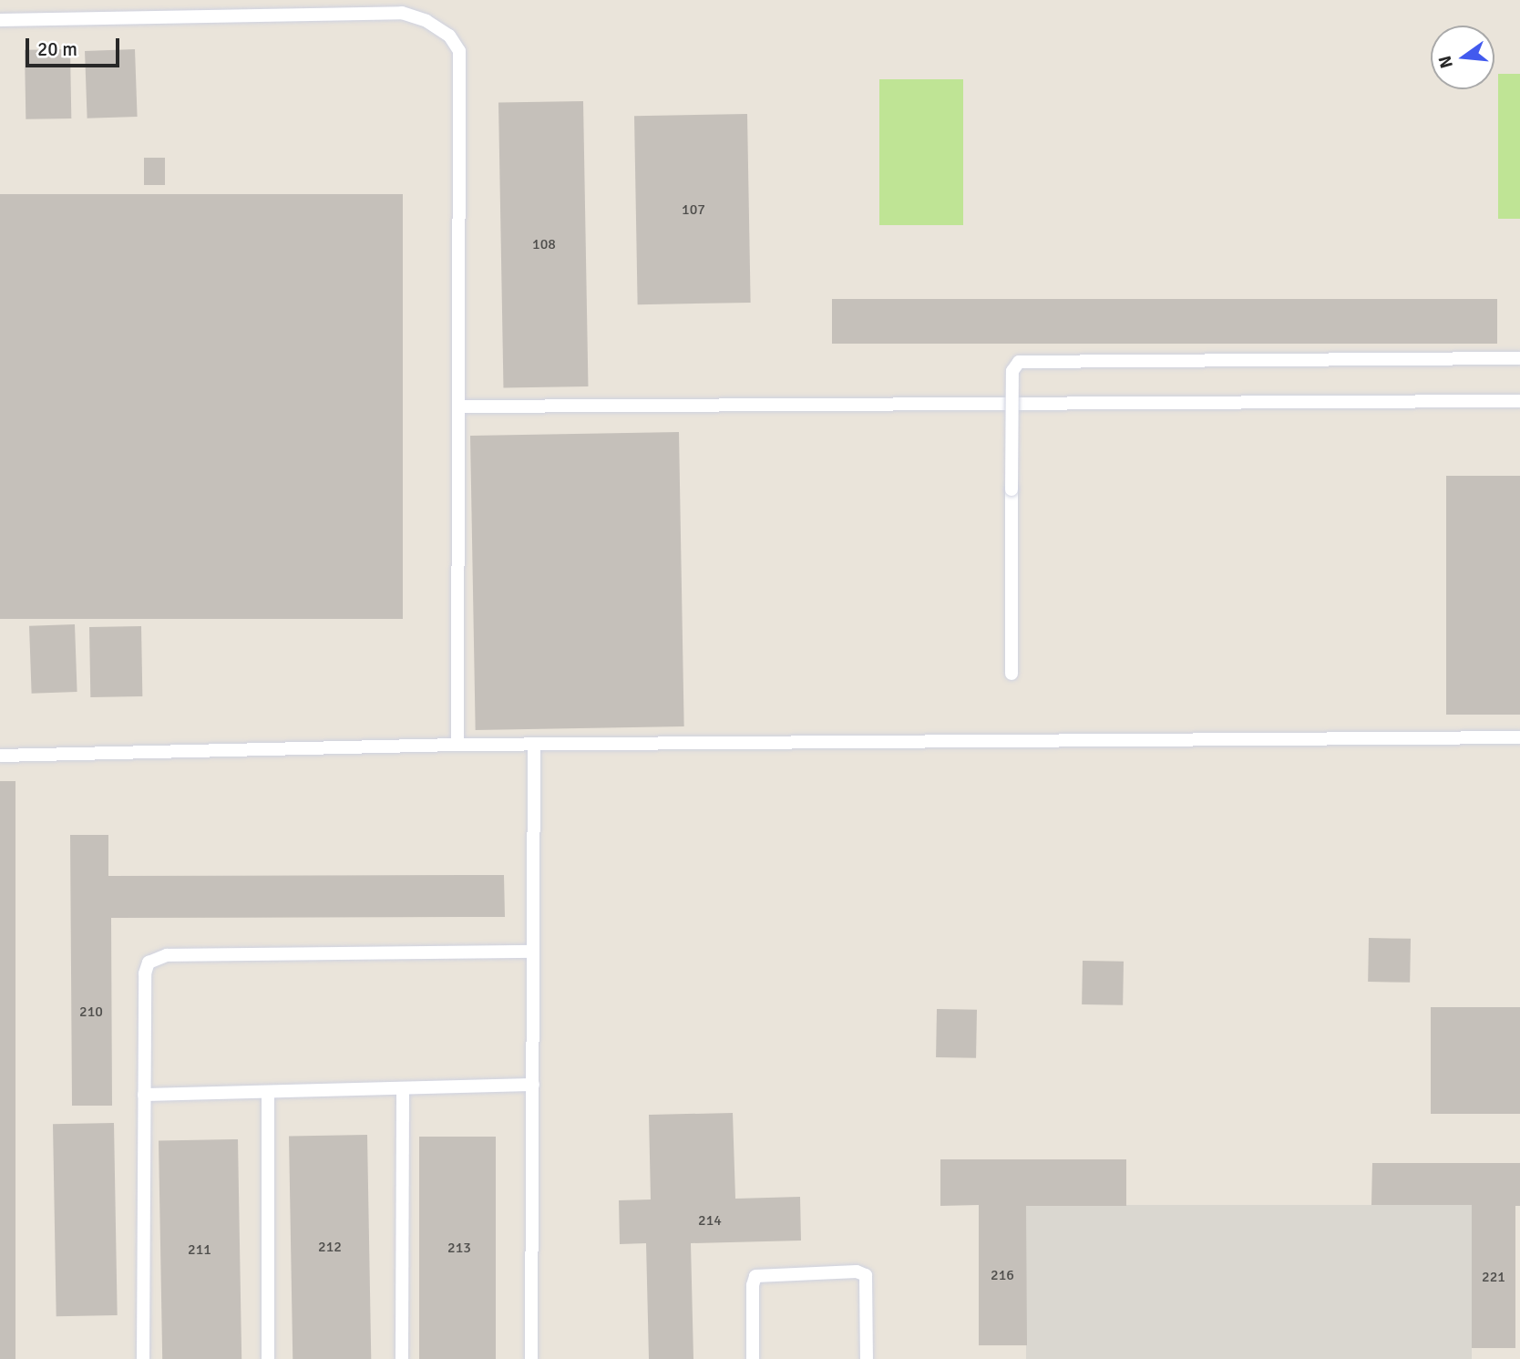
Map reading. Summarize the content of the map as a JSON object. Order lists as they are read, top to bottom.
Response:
{
  "house_numbers": [
    "107",
    "108",
    "210",
    "214",
    "212",
    "213",
    "211",
    "216",
    "221"
  ],
  "scale_bar": "20 m",
  "north": "left"
}
